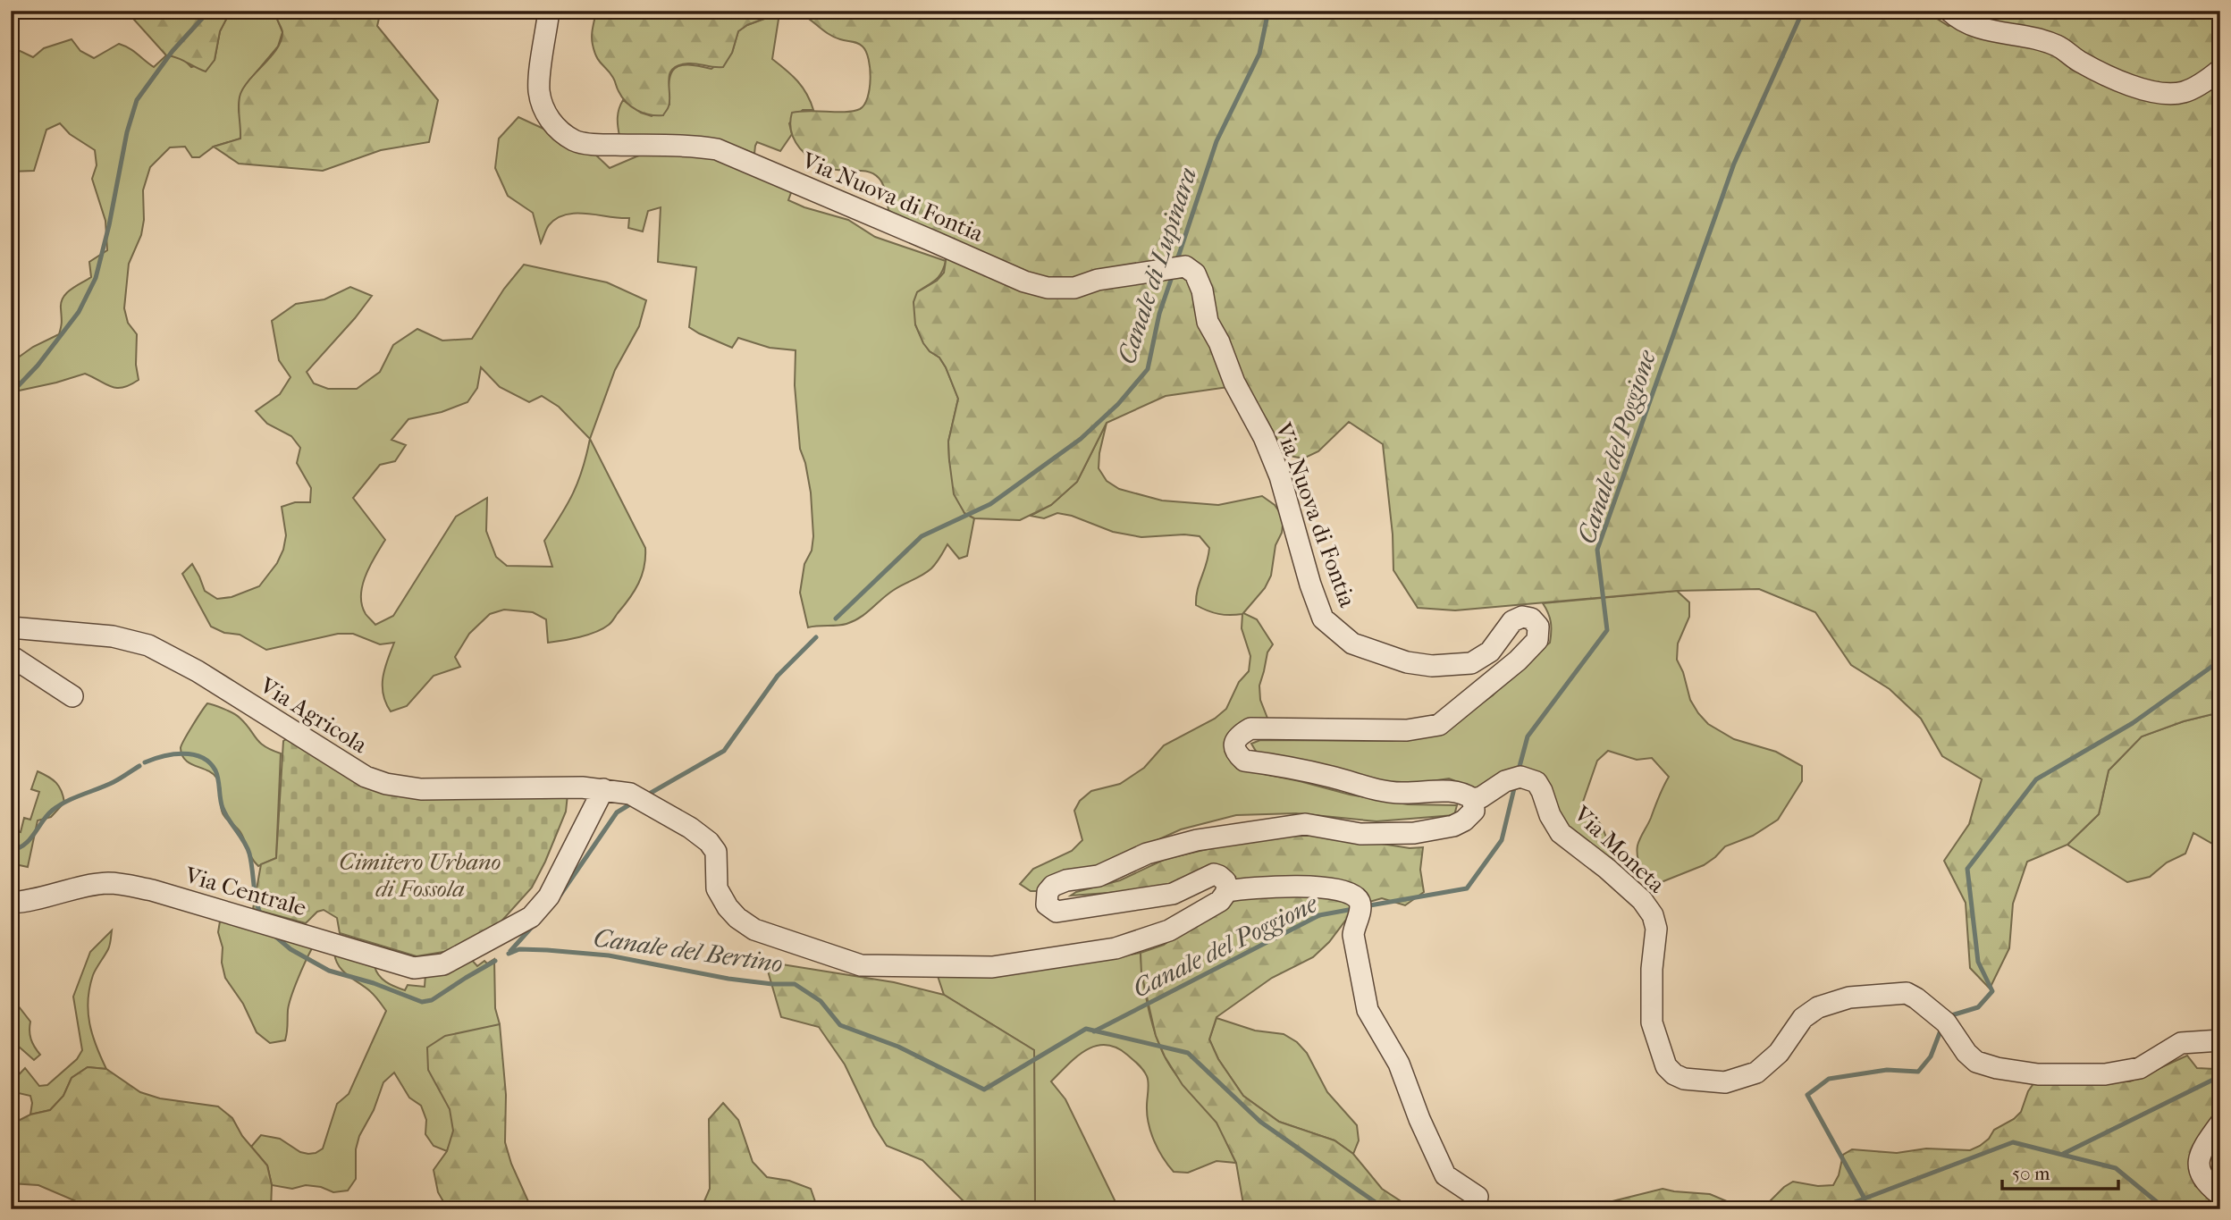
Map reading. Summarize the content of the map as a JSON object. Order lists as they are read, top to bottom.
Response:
{
  "streets": {
    "street": [
      "Via Nuova di Fontia",
      "Via Agricola",
      "Via Moneta",
      "Via Centrale"
    ]
  },
  "crossings": [
    ["Via Nuova di Fontia", "Via Moneta"],
    ["Via Agricola", "Via Centrale"]
  ],
  "water": ["Canale di Lupinara", "Canale del Poggione", "Canale del Bertino"],
  "parks": ["Cimitero Urbano di Fossola"],
  "scale_bar": "50 m"
}
